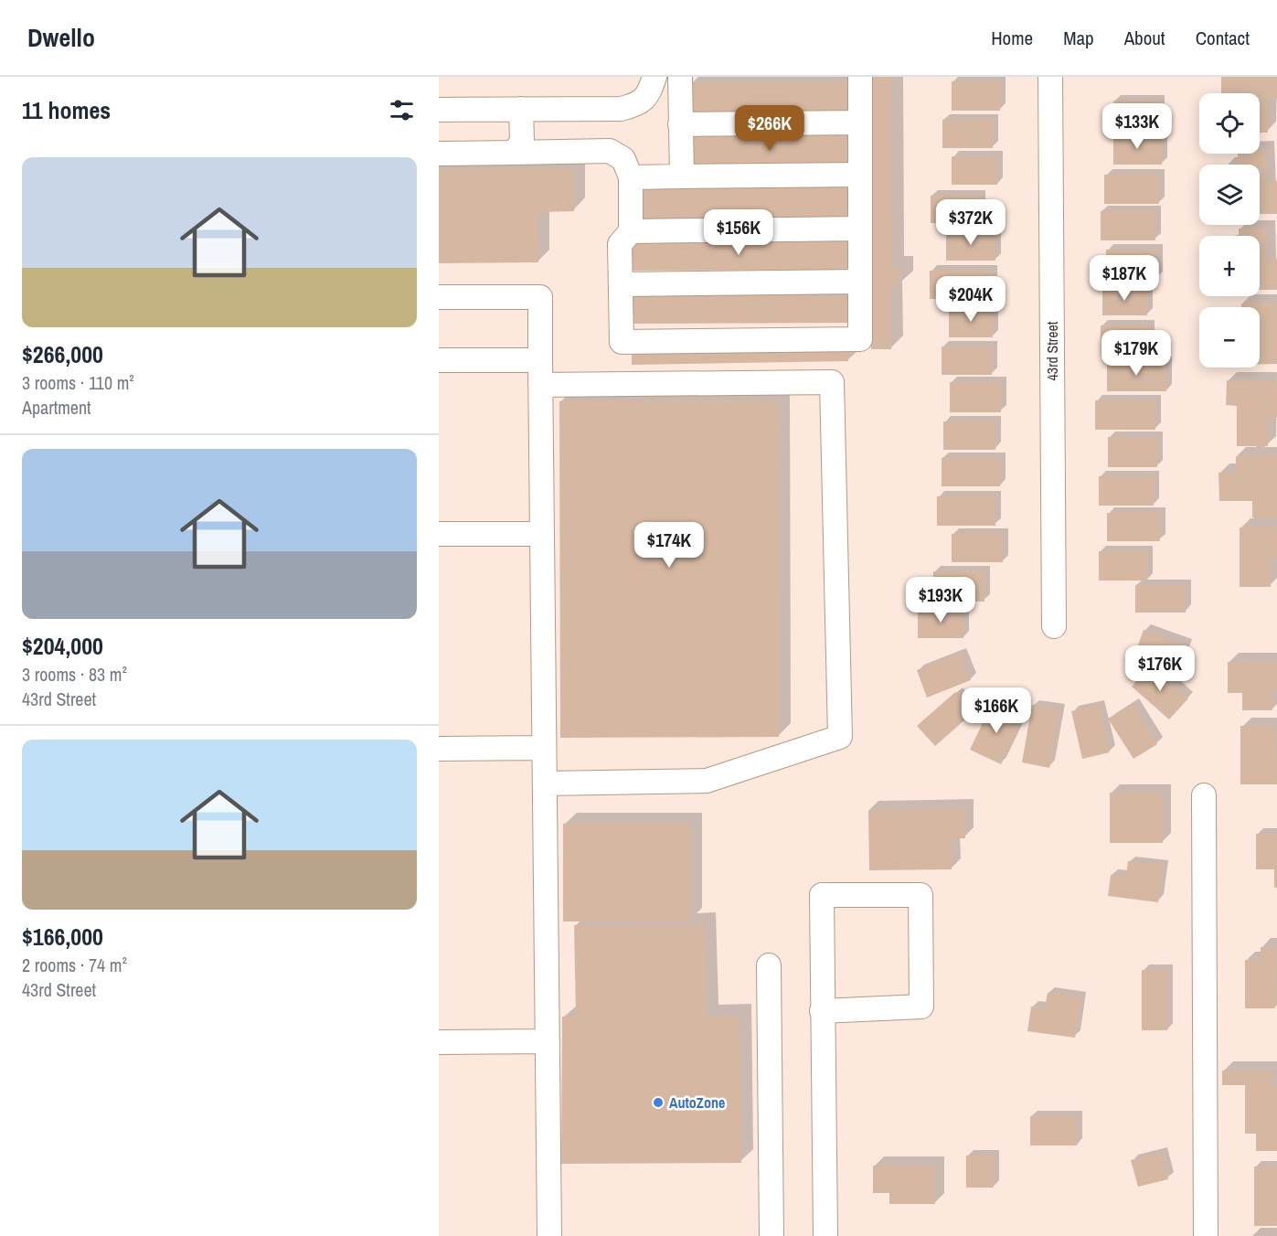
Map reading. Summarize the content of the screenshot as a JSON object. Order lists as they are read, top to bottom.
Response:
{
  "streets": {
    "street": ["43rd Street"]
  },
  "places": ["AutoZone"],
  "page": {
    "header": "Dwello",
    "nav": [
      "Home",
      "Map",
      "About",
      "Contact"
    ],
    "heading": "11 homes",
    "map_buttons": ["+", "−"],
    "price": [
      "$133K",
      "$266K",
      "$372K",
      "$156K",
      "$187K",
      "$204K",
      "$179K",
      "$174K",
      "$193K",
      "$176K",
      "$166K"
    ],
    "list": [
      {
        "name": "$266,000",
        "note": "3 rooms · 110 m² · Apartment"
      },
      {
        "name": "$204,000",
        "note": "3 rooms · 83 m² · 43rd Street"
      },
      {
        "name": "$166,000",
        "note": "2 rooms · 74 m² · 43rd Street"
      }
    ]
  }
}
